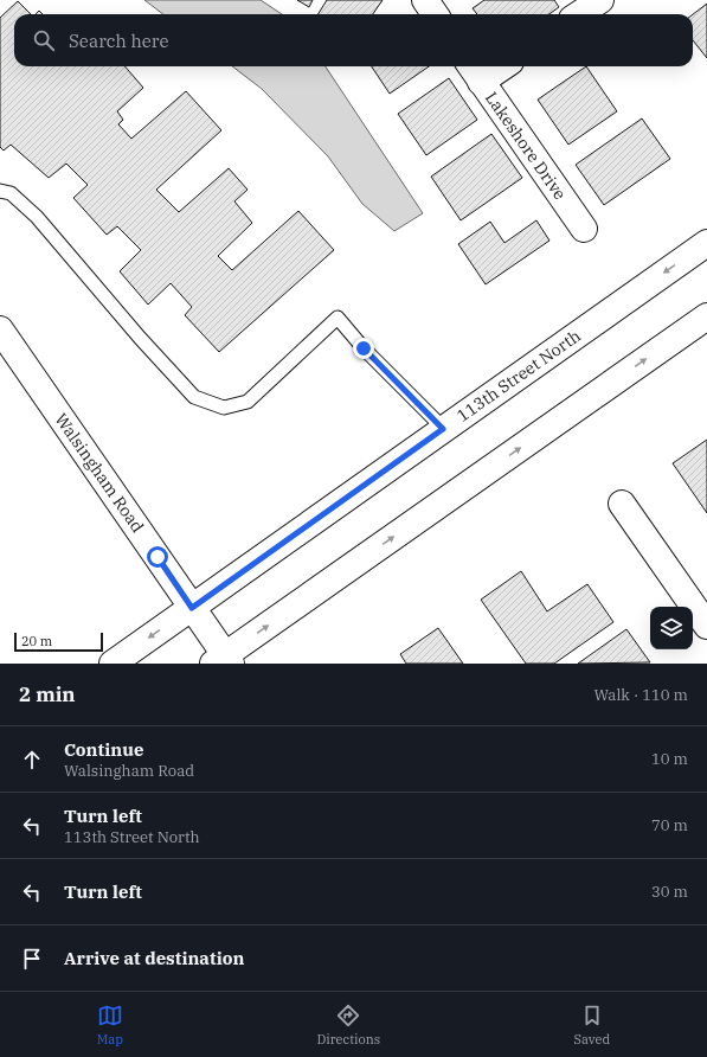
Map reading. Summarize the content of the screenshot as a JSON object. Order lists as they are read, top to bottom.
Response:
{
  "streets": {
    "main road": ["Lakeshore Drive", "113th Street North", "Walsingham Road"]
  },
  "crossings": [
    ["113th Street North", "Walsingham Road"]
  ],
  "scale_bar": "20 m",
  "page": {
    "search": "Search here",
    "scale": "20 m",
    "heading": ["2 min", "Walk · 110 m"],
    "list": [
      ["Continue", "Walsingham Road", "10 m"],
      ["Turn left", "113th Street North", "70 m"],
      ["Turn left", "30 m"],
      "Arrive at destination"
    ],
    "nav": ["Map", "Directions", "Saved"]
  }
}
